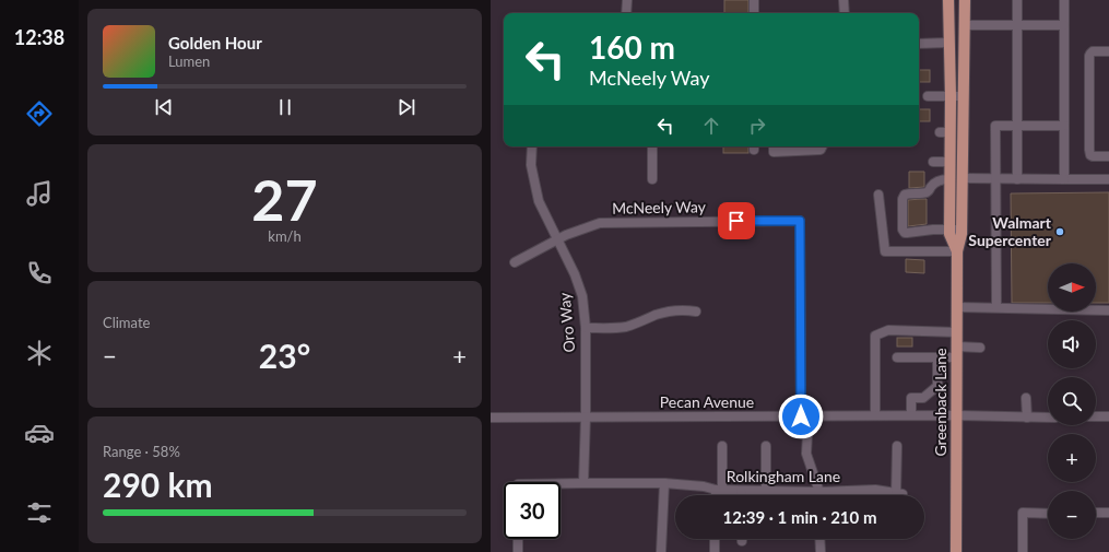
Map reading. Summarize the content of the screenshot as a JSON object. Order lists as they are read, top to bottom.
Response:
{
  "streets": {
    "main road": ["Greenback Lane"],
    "street": [
      "McNeely Way",
      "Oro Way",
      "Pecan Avenue",
      "Rolkingham Lane"
    ]
  },
  "crossings": [
    ["McNeely Way", "Oro Way"],
    ["McNeely Way", "Pecan Avenue"],
    ["Oro Way", "Pecan Avenue"],
    ["Oro Way", "Rolkingham Lane"],
    ["Pecan Avenue", "Greenback Lane"]
  ],
  "places": ["Walmart Supercenter"],
  "north": "right",
  "page": {
    "tabs": "12:38",
    "turn": ["160 m", "McNeely Way"],
    "song": ["Golden Hour", "Lumen"],
    "tile": [
      ["27", "km/h"],
      "Climate",
      ["Range · 58%", "290 km"]
    ],
    "map_buttons": ["+", "−"],
    "heat": ["−", "23°", "+"],
    "limit": "30",
    "trip": "12:39 · 1 min · 210 m"
  }
}
